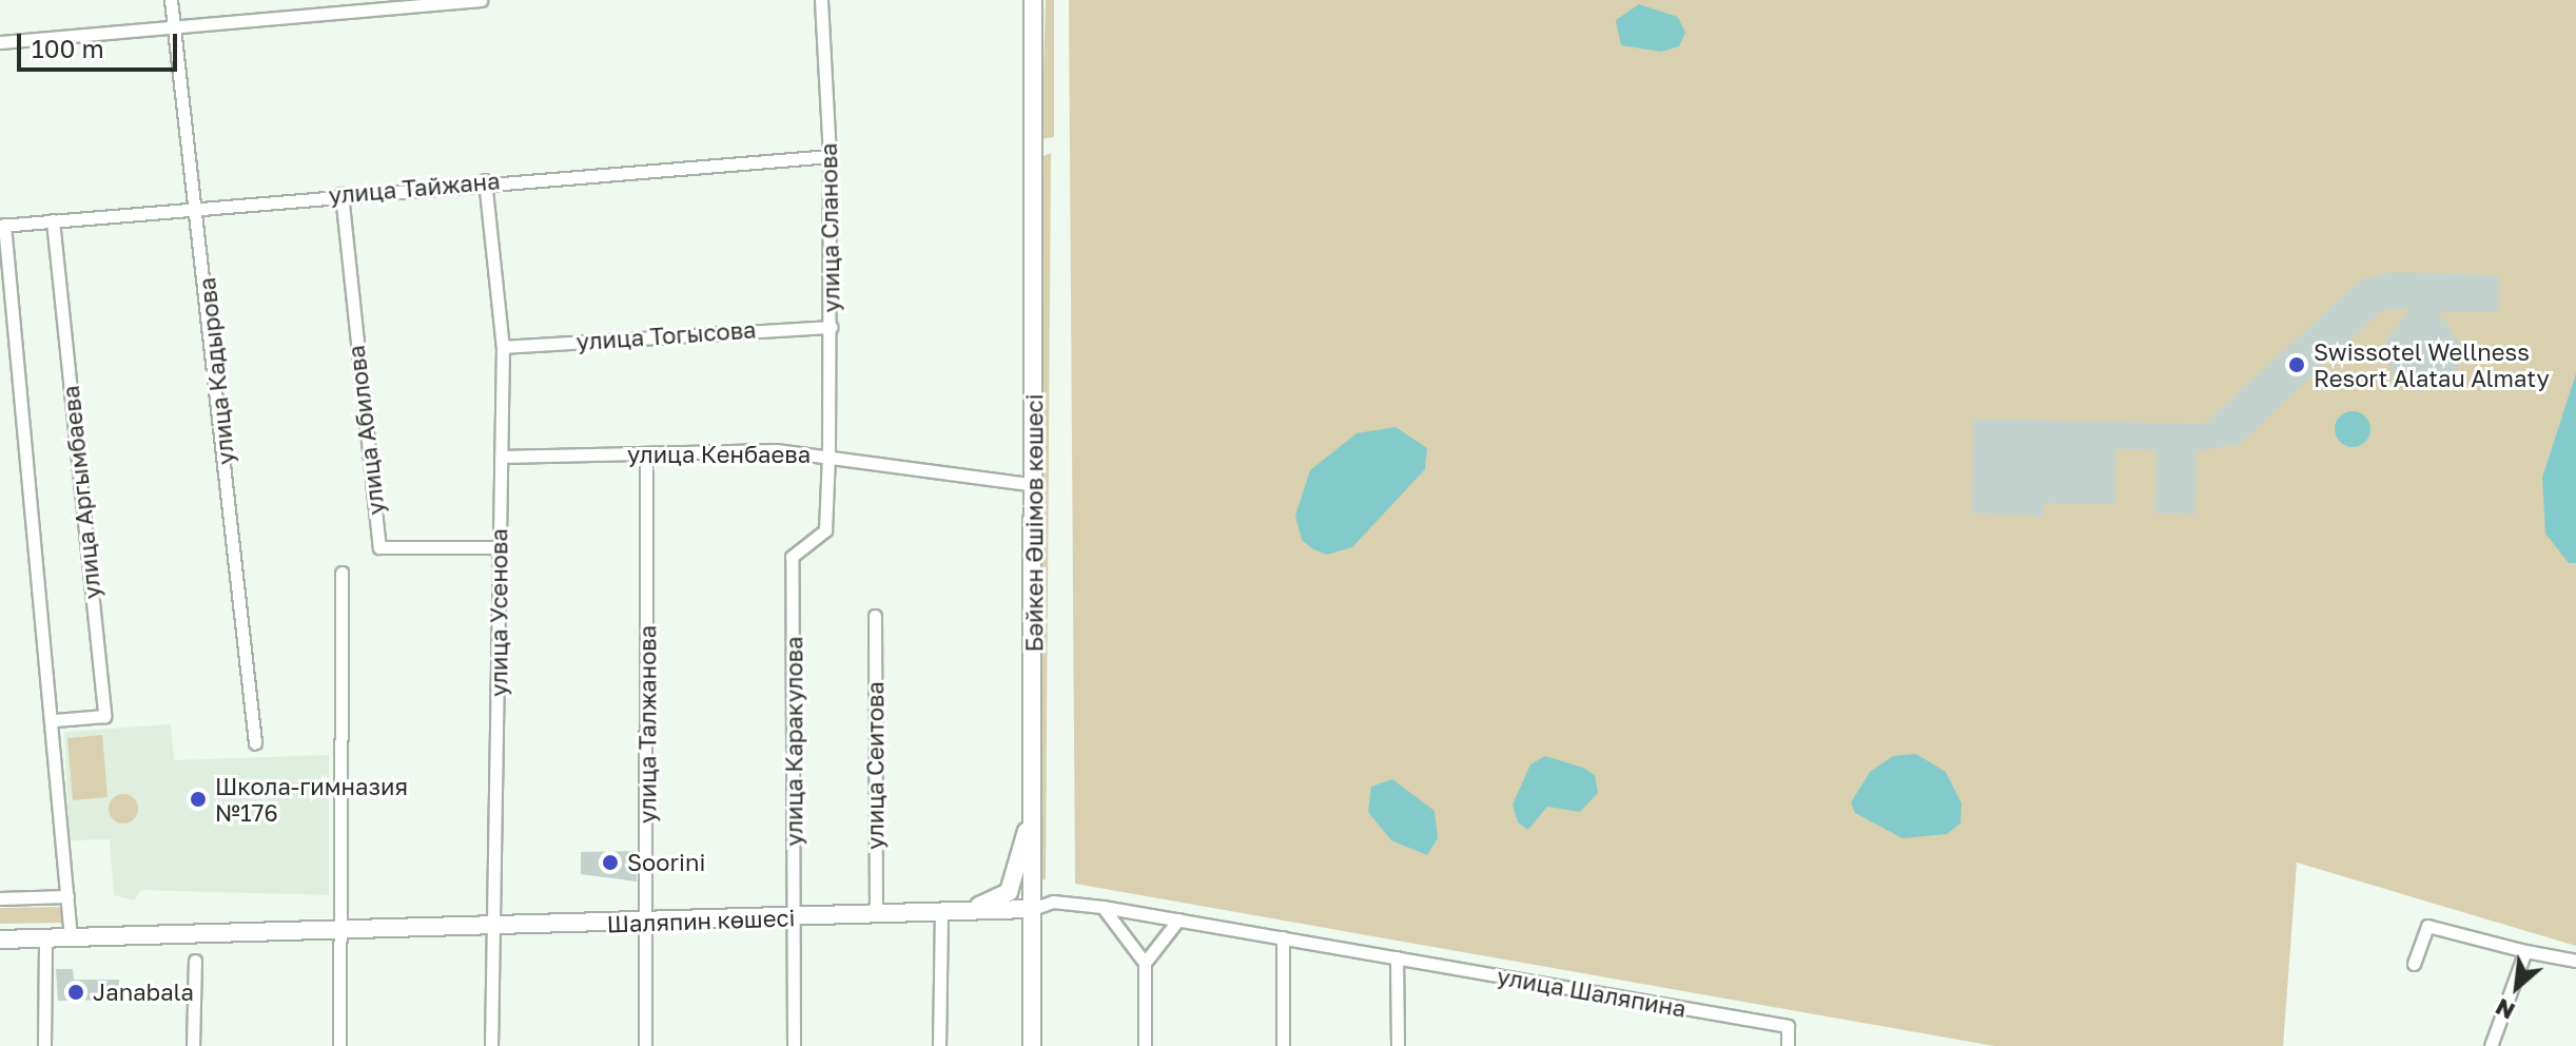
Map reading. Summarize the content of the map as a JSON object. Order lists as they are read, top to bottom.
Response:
{
  "streets": {
    "main road": ["Бәйкен Әшімов көшесі", "Шаляпин көшесі"],
    "street": [
      "улица Тайжана",
      "улица Сланова",
      "улица Тогысова",
      "улица Кадырова",
      "улица Абилова",
      "улица Кенбаева",
      "улица Аргымбаева",
      "улица Усенова",
      "улица Талжанова",
      "улица Каракулова",
      "улица Сеитова",
      "улица Шаляпина"
    ]
  },
  "crossings": [
    ["улица Тайжана", "улица Сланова"],
    ["улица Тайжана", "улица Кадырова"],
    ["улица Тайжана", "улица Абилова"],
    ["улица Тайжана", "улица Аргымбаева"],
    ["улица Тайжана", "улица Усенова"],
    ["улица Сланова", "улица Тогысова"],
    ["улица Сланова", "улица Кенбаева"],
    ["улица Сланова", "улица Каракулова"],
    ["улица Тогысова", "улица Усенова"],
    ["улица Абилова", "улица Усенова"],
    ["улица Кенбаева", "Бәйкен Әшімов көшесі"],
    ["улица Кенбаева", "улица Усенова"],
    ["улица Кенбаева", "улица Талжанова"],
    ["улица Кенбаева", "улица Каракулова"],
    ["улица Аргымбаева", "Шаляпин көшесі"],
    ["Бәйкен Әшімов көшесі", "Шаляпин көшесі"],
    ["улица Усенова", "Шаляпин көшесі"],
    ["улица Талжанова", "Шаляпин көшесі"],
    ["улица Каракулова", "Шаляпин көшесі"],
    ["улица Сеитова", "Шаляпин көшесі"],
    ["Шаляпин көшесі", "улица Шаляпина"]
  ],
  "places": [
    "Swissotel Wellness Resort Alatau Almaty",
    "Школа-гимназия №176",
    "Soorini",
    "Janabala"
  ],
  "scale_bar": "100 m",
  "north": "bottom left"
}
